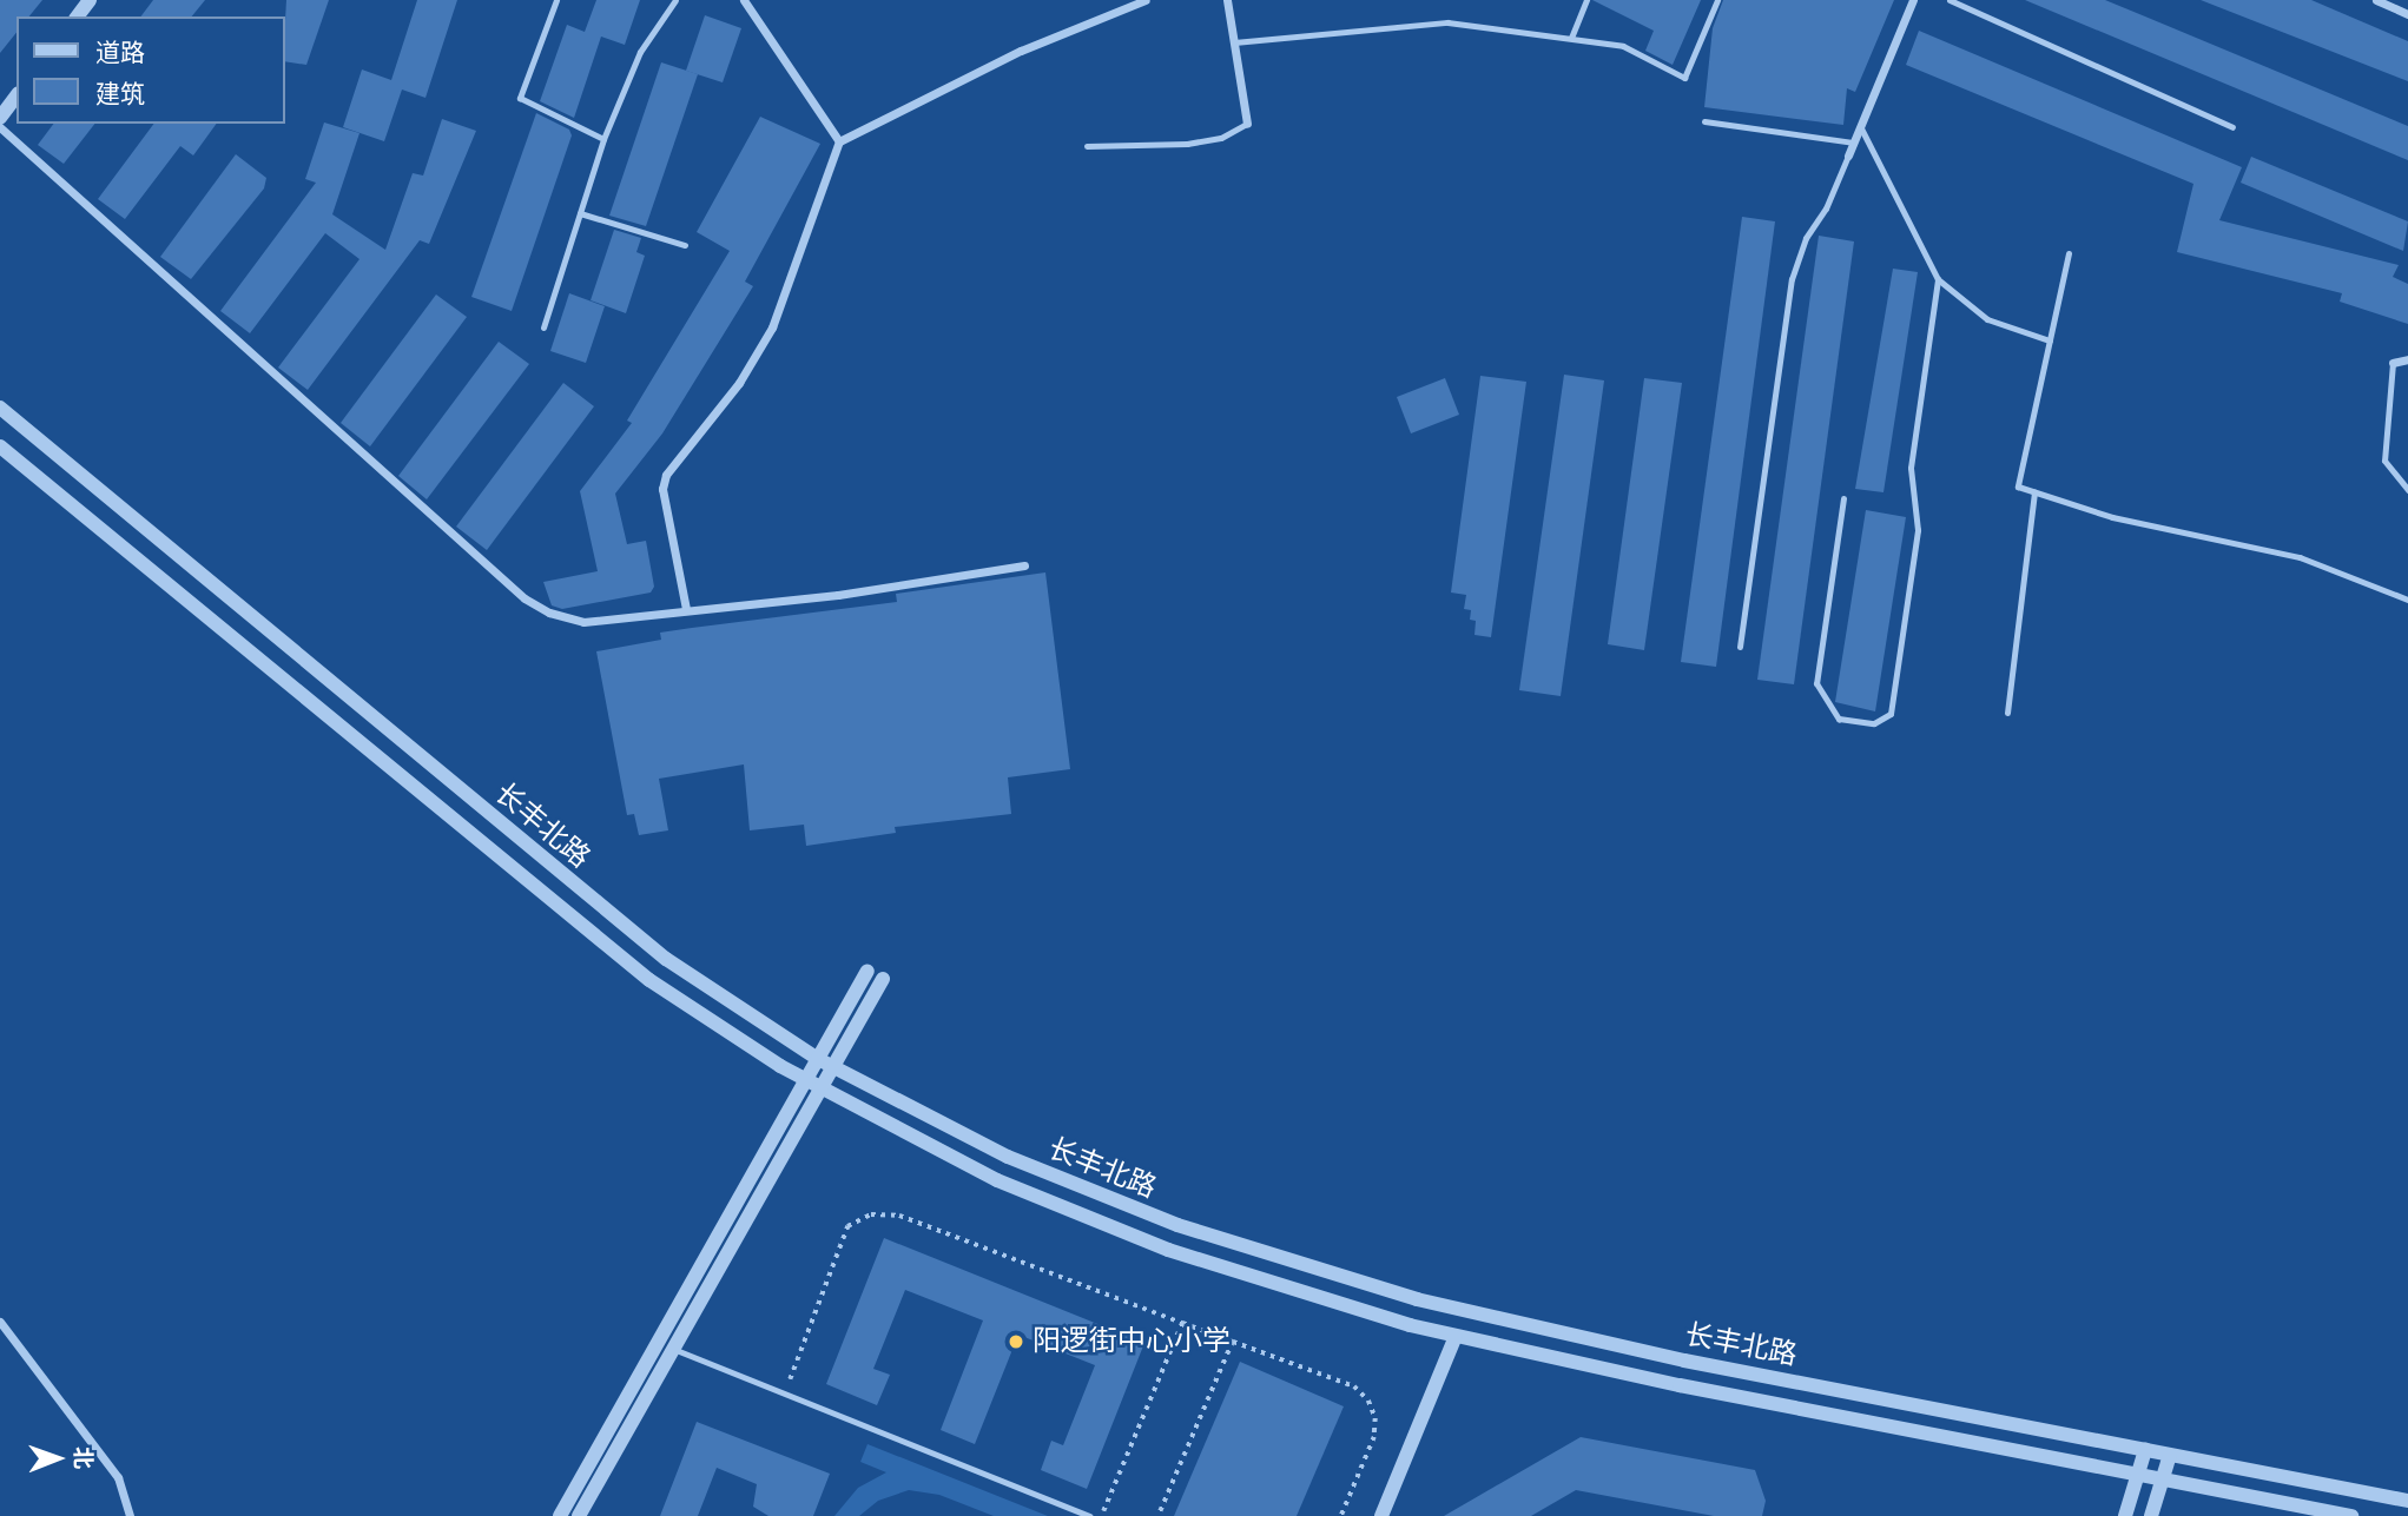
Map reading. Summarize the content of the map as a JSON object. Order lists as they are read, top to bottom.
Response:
{
  "streets": {
    "street": ["长丰北路"]
  },
  "places": ["阳逻街中心小学"],
  "legend": ["道路", "建筑"],
  "north": "right"
}
